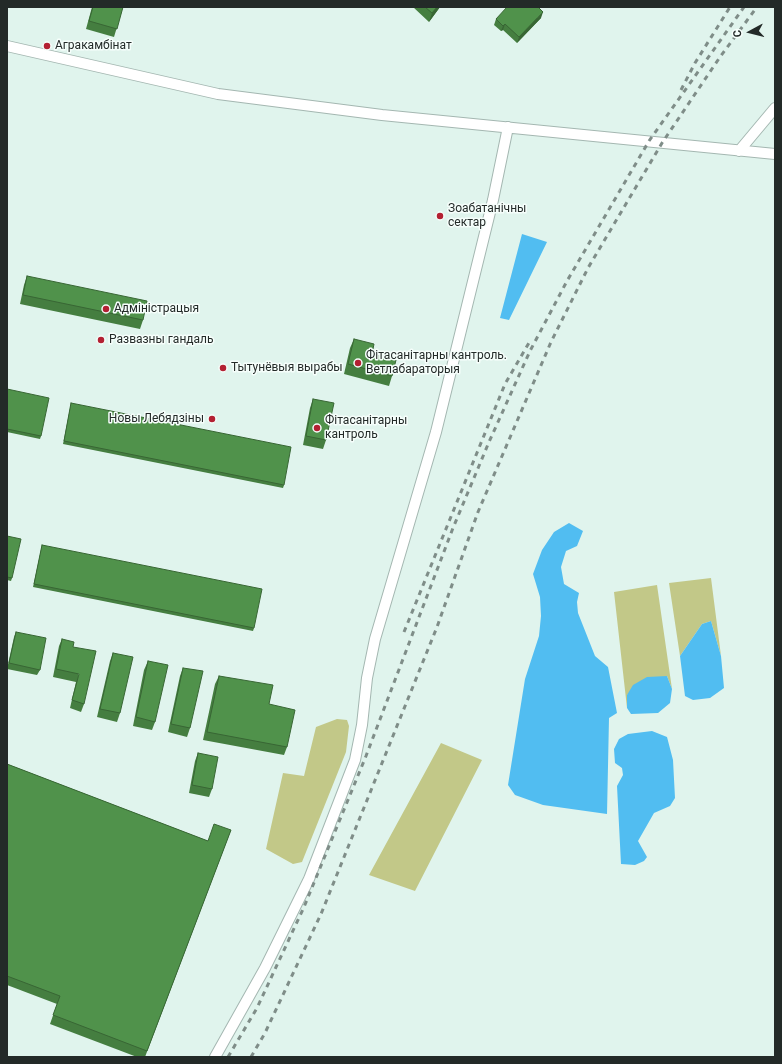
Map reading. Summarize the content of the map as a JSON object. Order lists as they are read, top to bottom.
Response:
{
  "places": [
    "Агракамбінат",
    "Зоабатанічны сектар",
    "Адміністрацыя",
    "Развазны гандаль",
    "Фітасанітарны кантроль. Ветлабараторыя",
    "Тытунёвыя вырабы",
    "Новы Лебядзіны",
    "Фітасанітарны кантроль"
  ],
  "north": "left"
}
